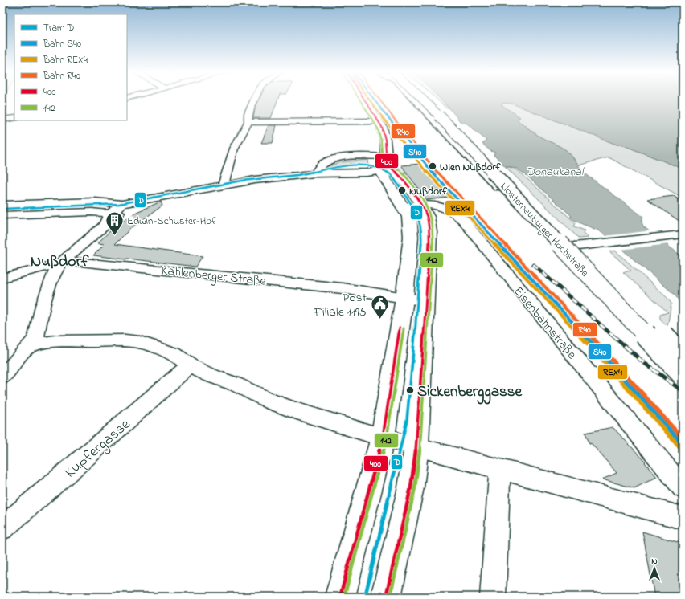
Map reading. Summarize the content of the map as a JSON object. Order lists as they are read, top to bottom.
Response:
{
  "streets": {
    "main road": ["Klosterneuburger Hochstraße"],
    "street": ["Kahlenberger Straße", "Eisenbahnstraße", "Kupfergasse"]
  },
  "districts": ["Nußdorf"],
  "water": ["Donaukanal"],
  "places": {
    "other": ["Wien Nußdorf", "Nußdorf", "Sickenberggasse"],
    "building": ["Edwin-Schuster-Hof"],
    "public building": ["Post Filiale 1195"]
  },
  "lines": [
    "rail line S40",
    "rail line REX4",
    "rail line R40",
    "transit line 400",
    "transit line 142",
    "tram line D"
  ],
  "legend": [
    "Tram D",
    "Bahn S40",
    "Bahn REX4",
    "Bahn R40",
    "400",
    "142"
  ],
  "north": "top"
}
